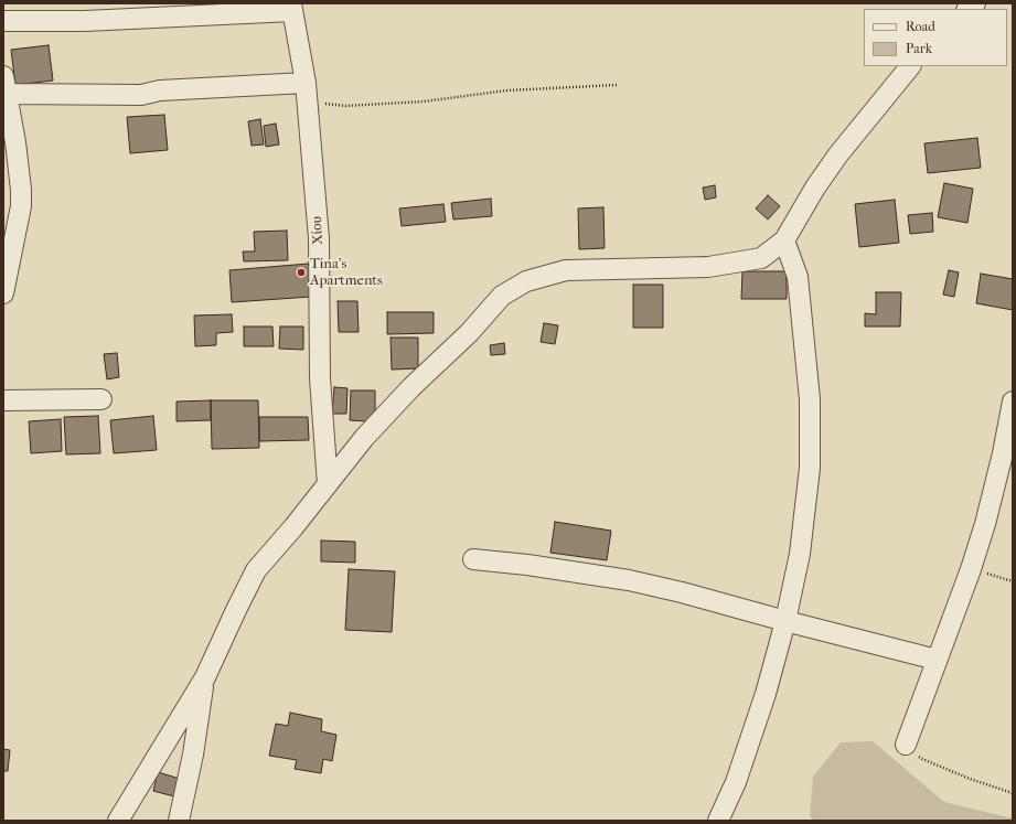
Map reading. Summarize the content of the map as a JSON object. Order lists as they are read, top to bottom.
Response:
{
  "streets": {
    "street": ["Χίου"]
  },
  "places": ["Tina's Apartments"],
  "legend": ["Road", "Park"]
}
